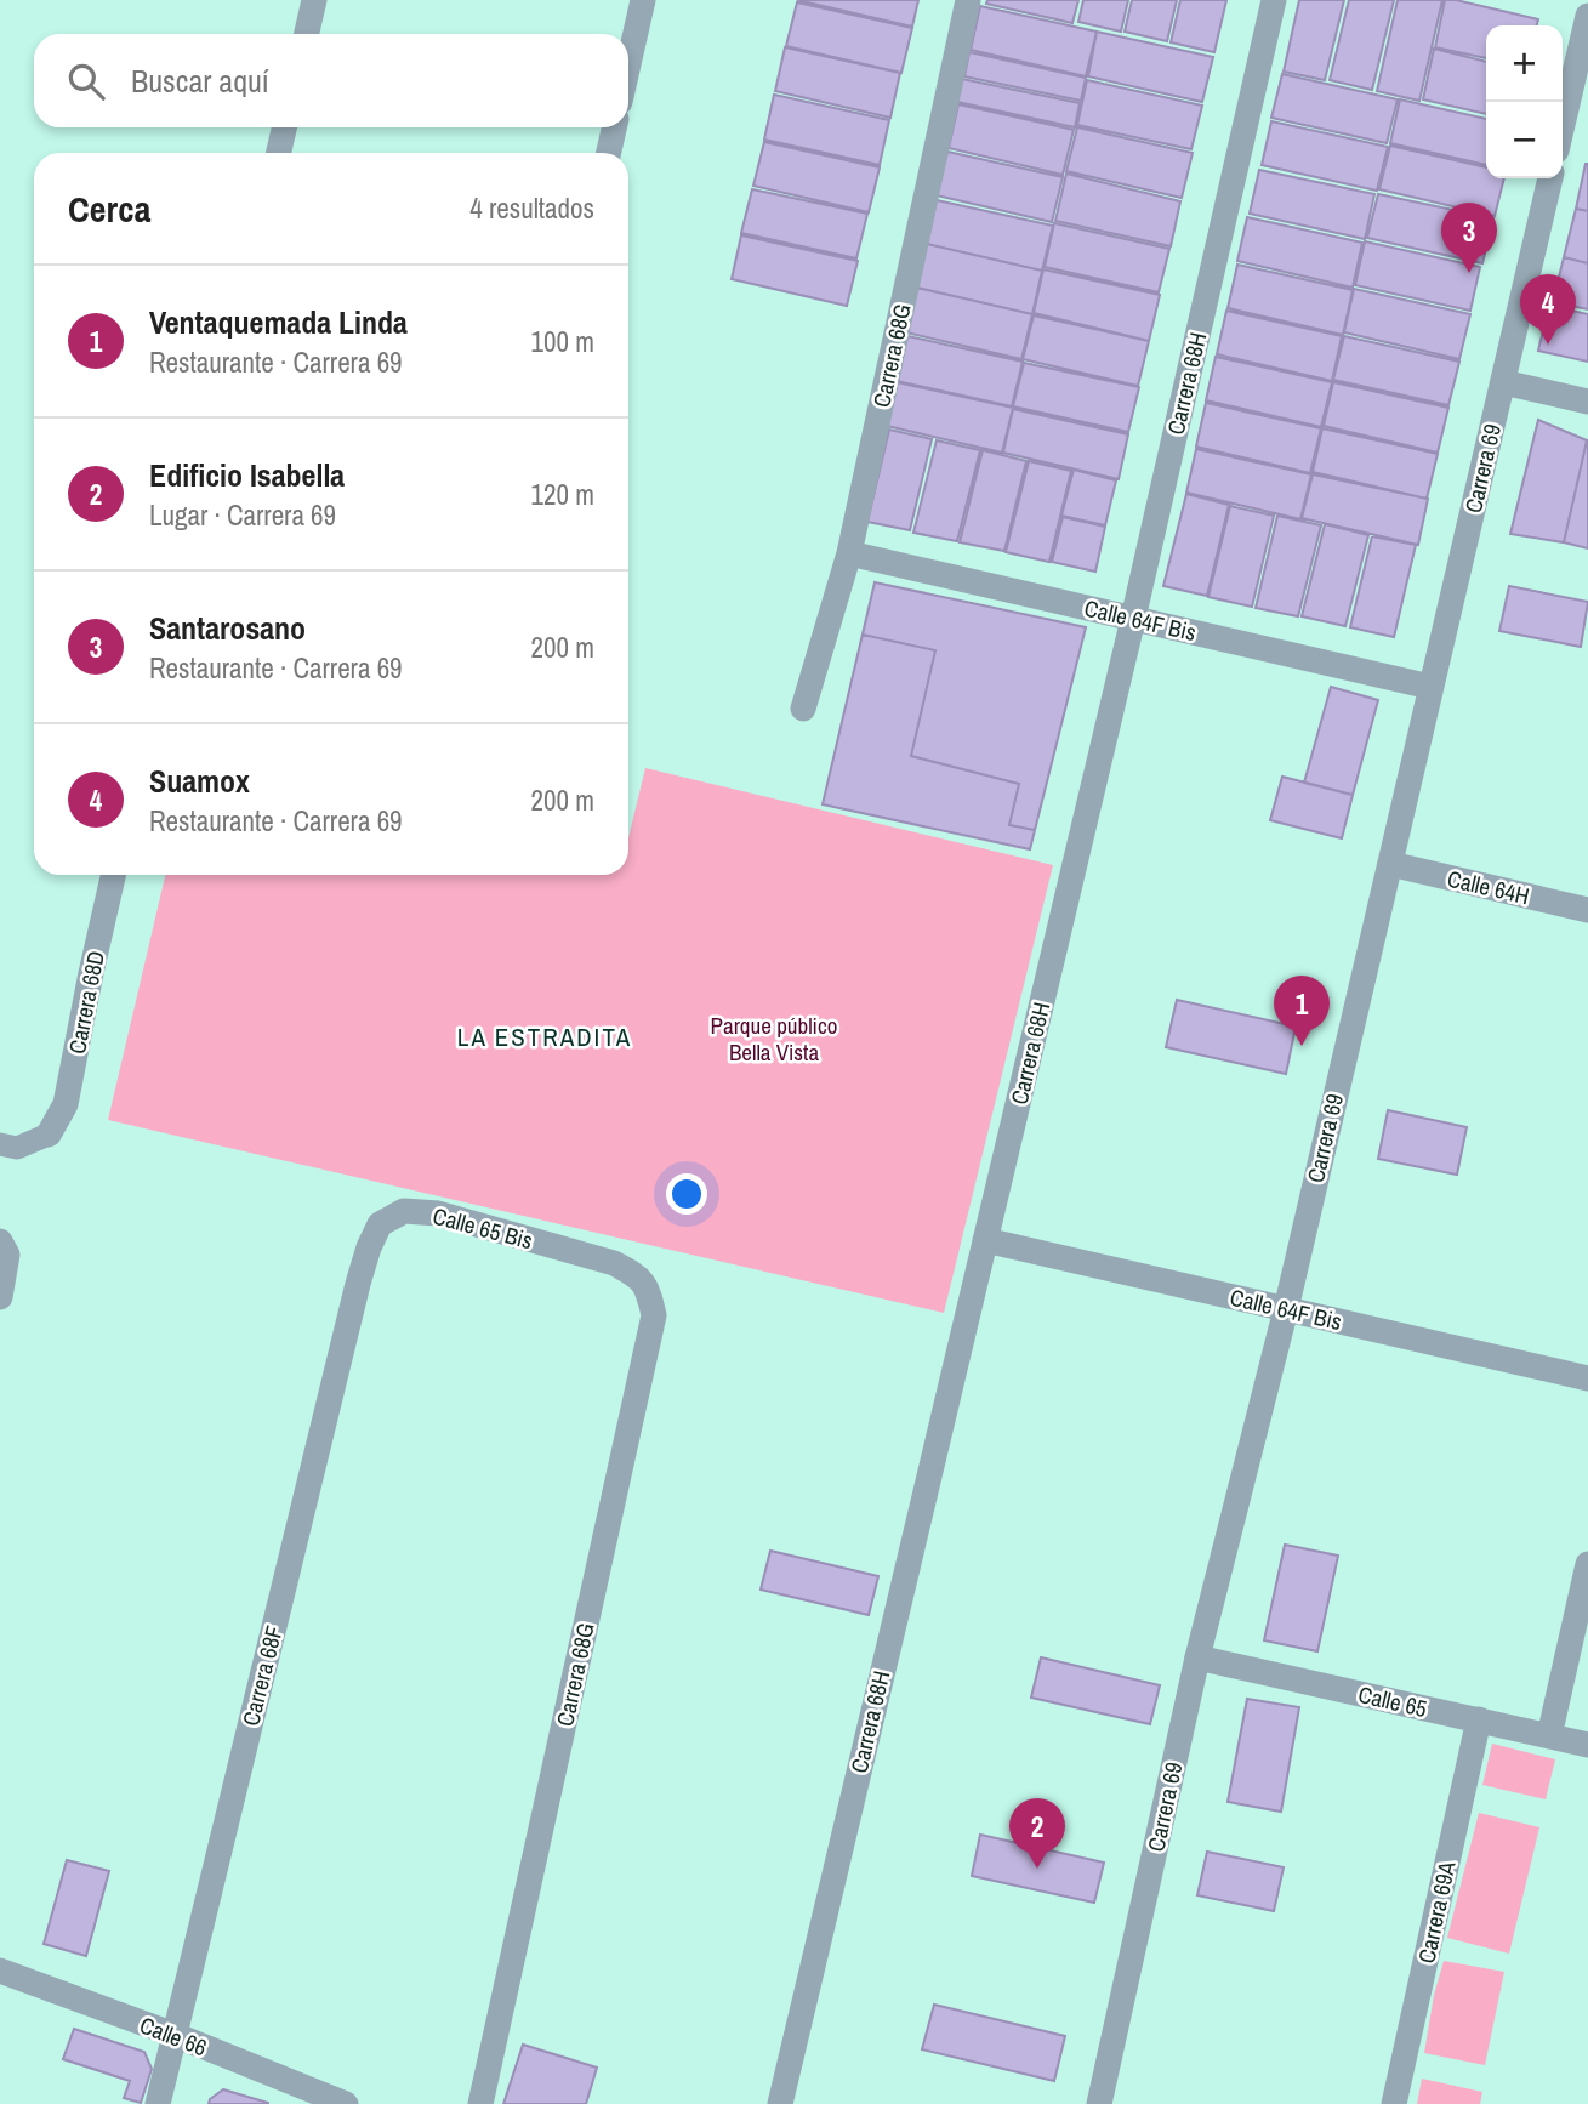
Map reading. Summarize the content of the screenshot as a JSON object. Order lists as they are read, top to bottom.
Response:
{
  "streets": {
    "street": [
      "Carrera 68G",
      "Carrera 68H",
      "Carrera 69",
      "Calle 64F Bis",
      "Calle 64H",
      "Carrera 68D",
      "Calle 65 Bis",
      "Carrera 68F",
      "Calle 65",
      "Carrera 69A",
      "Calle 66"
    ]
  },
  "crossings": [
    ["Carrera 68G", "Calle 64F Bis"],
    ["Carrera 68G", "Calle 65 Bis"],
    ["Carrera 68H", "Calle 64F Bis"],
    ["Carrera 69", "Calle 64F Bis"],
    ["Carrera 69", "Calle 64H"],
    ["Carrera 69", "Calle 65"],
    ["Calle 65 Bis", "Carrera 68F"],
    ["Carrera 68F", "Calle 66"],
    ["Calle 65", "Carrera 69A"]
  ],
  "districts": ["LA ESTRADITA"],
  "parks": ["Parque público Bella Vista"],
  "page": {
    "map_buttons": ["+", "−"],
    "search": "Buscar aquí",
    "heading": ["Cerca", "4 resultados"],
    "pins": [
      "3",
      "4",
      "1",
      "2"
    ],
    "list": [
      {
        "mark": "1",
        "name": "Ventaquemada Linda",
        "note": "Restaurante · Carrera 69",
        "value": "100 m"
      },
      {
        "mark": "2",
        "name": "Edificio Isabella",
        "note": "Lugar · Carrera 69",
        "value": "120 m"
      },
      {
        "mark": "3",
        "name": "Santarosano",
        "note": "Restaurante · Carrera 69",
        "value": "200 m"
      },
      {
        "mark": "4",
        "name": "Suamox",
        "note": "Restaurante · Carrera 69",
        "value": "200 m"
      }
    ]
  }
}
